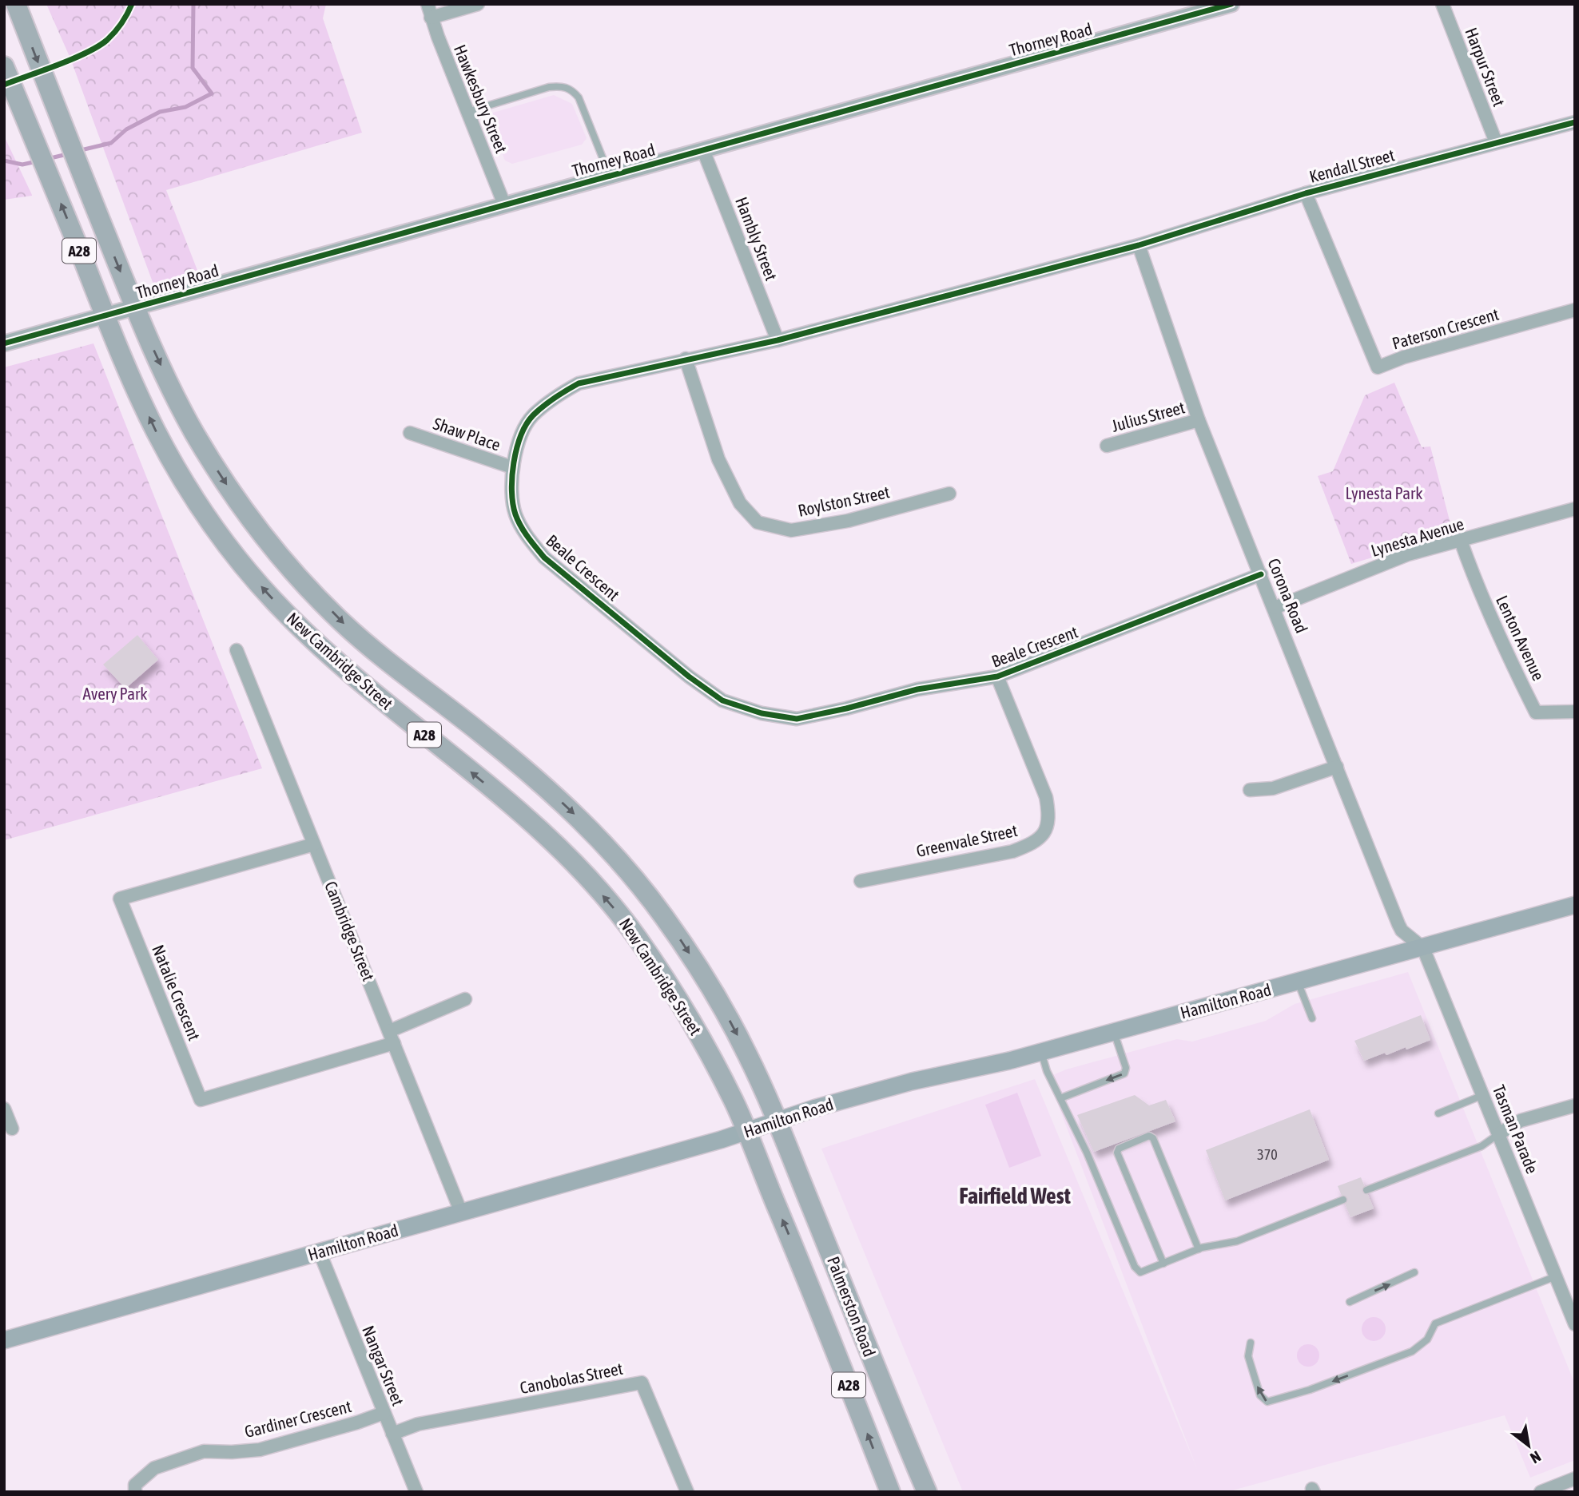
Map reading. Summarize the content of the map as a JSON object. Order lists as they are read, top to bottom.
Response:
{
  "streets": {
    "highway": ["A28", "New Cambridge Street", "Palmerston Road"],
    "main road": ["Hamilton Road"],
    "street": [
      "Thorney Road",
      "Harpur Street",
      "Hawkesbury Street",
      "Kendall Street",
      "Hambly Street",
      "Paterson Crescent",
      "Julius Street",
      "Shaw Place",
      "Roylston Street",
      "Lynesta Avenue",
      "Beale Crescent",
      "Corona Road",
      "Lenton Avenue",
      "Greenvale Street",
      "Cambridge Street",
      "Natalie Crescent",
      "Tasman Parade",
      "Nangar Street",
      "Canobolas Street",
      "Gardiner Crescent"
    ]
  },
  "crossings": [
    ["Thorney Road", "Hawkesbury Street"],
    ["Thorney Road", "Hambly Street"],
    ["Thorney Road", "New Cambridge Street"],
    ["Harpur Street", "Kendall Street"],
    ["Kendall Street", "Paterson Crescent"],
    ["Kendall Street", "Beale Crescent"],
    ["Kendall Street", "Corona Road"],
    ["Hambly Street", "Beale Crescent"],
    ["Julius Street", "Corona Road"],
    ["Shaw Place", "Beale Crescent"],
    ["Roylston Street", "Beale Crescent"],
    ["Lynesta Avenue", "Corona Road"],
    ["Lynesta Avenue", "Lenton Avenue"],
    ["Beale Crescent", "Corona Road"],
    ["Beale Crescent", "Greenvale Street"],
    ["Corona Road", "Hamilton Road"],
    ["Corona Road", "Tasman Parade"],
    ["New Cambridge Street", "Hamilton Road"],
    ["New Cambridge Street", "Palmerston Road"],
    ["Cambridge Street", "Natalie Crescent"],
    ["Cambridge Street", "Hamilton Road"],
    ["Hamilton Road", "Tasman Parade"],
    ["Hamilton Road", "Palmerston Road"],
    ["Hamilton Road", "Nangar Street"],
    ["Nangar Street", "Canobolas Street"],
    ["Nangar Street", "Gardiner Crescent"]
  ],
  "districts": ["Fairfield West"],
  "parks": ["Lynesta Park", "Avery Park"],
  "house_numbers": ["370"],
  "north": "bottom right"
}
